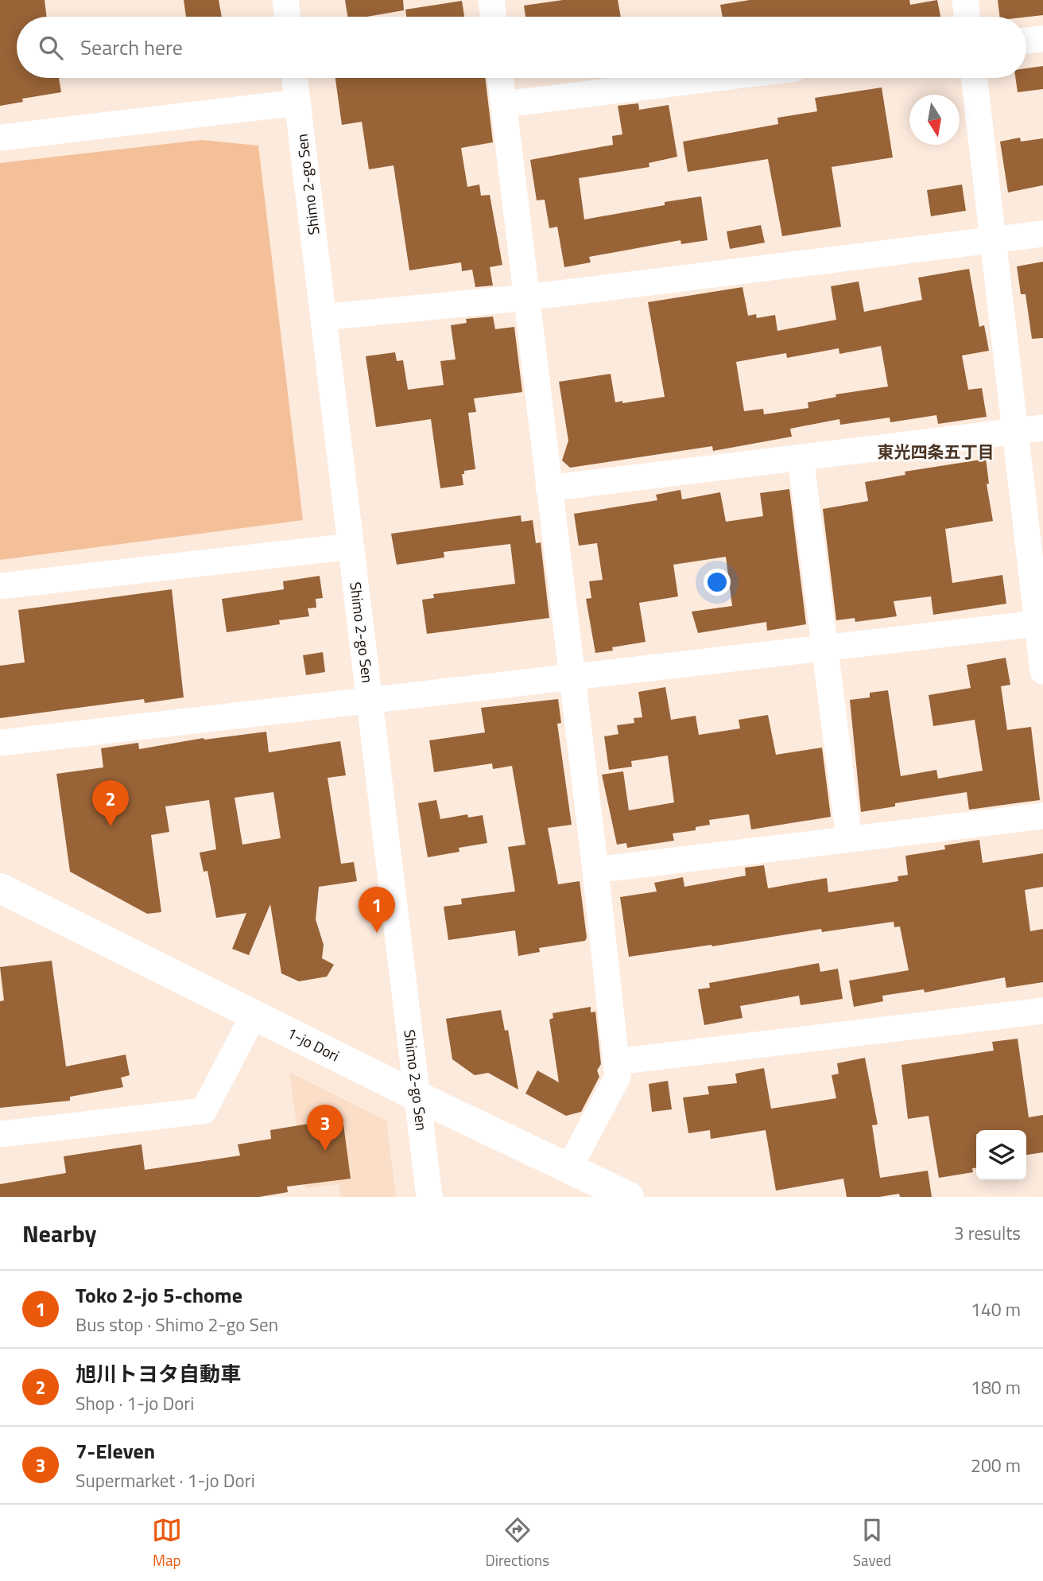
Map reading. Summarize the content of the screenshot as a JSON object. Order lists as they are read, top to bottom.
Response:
{
  "streets": {
    "main road": ["1-jo Dori"],
    "street": ["Shimo 2-go Sen"]
  },
  "crossings": [
    ["Shimo 2-go Sen", "1-jo Dori"]
  ],
  "districts": ["東光四条五丁目"],
  "north": "bottom",
  "page": {
    "search": "Search here",
    "pins": ["2", "1", "3"],
    "heading": ["Nearby", "3 results"],
    "list": [
      {
        "mark": "1",
        "name": "Toko 2-jo 5-chome",
        "note": "Bus stop · Shimo 2-go Sen",
        "value": "140 m"
      },
      {
        "mark": "2",
        "name": "旭川トヨタ自動車",
        "note": "Shop · 1-jo Dori",
        "value": "180 m"
      },
      {
        "mark": "3",
        "name": "7-Eleven",
        "note": "Supermarket · 1-jo Dori",
        "value": "200 m"
      }
    ],
    "nav": ["Map", "Directions", "Saved"]
  }
}
